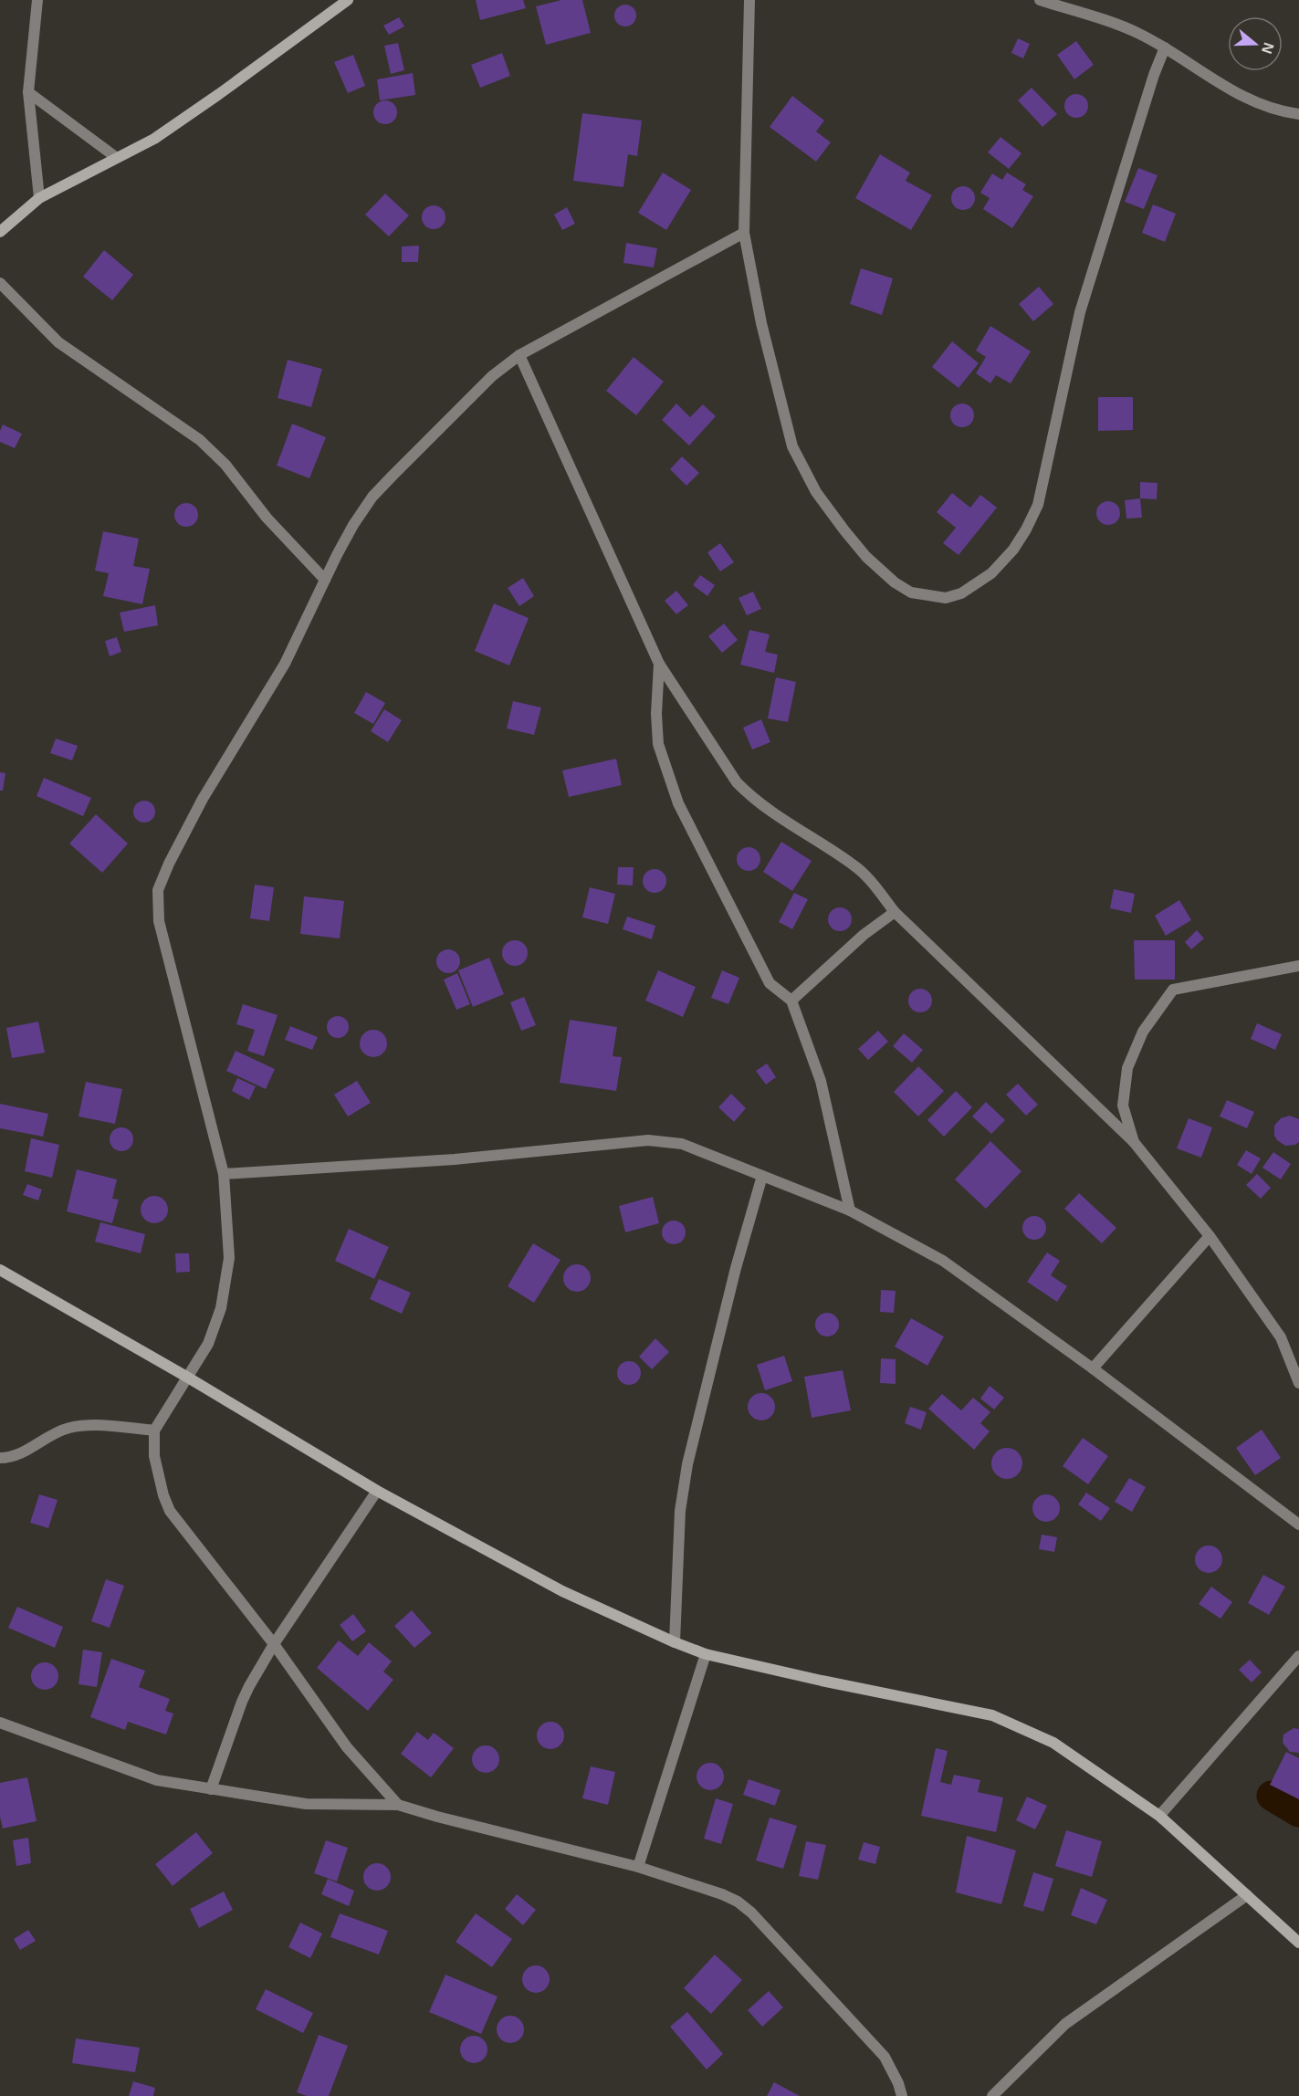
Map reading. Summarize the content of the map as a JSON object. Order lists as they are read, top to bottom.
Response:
{
  "north": "right"
}
